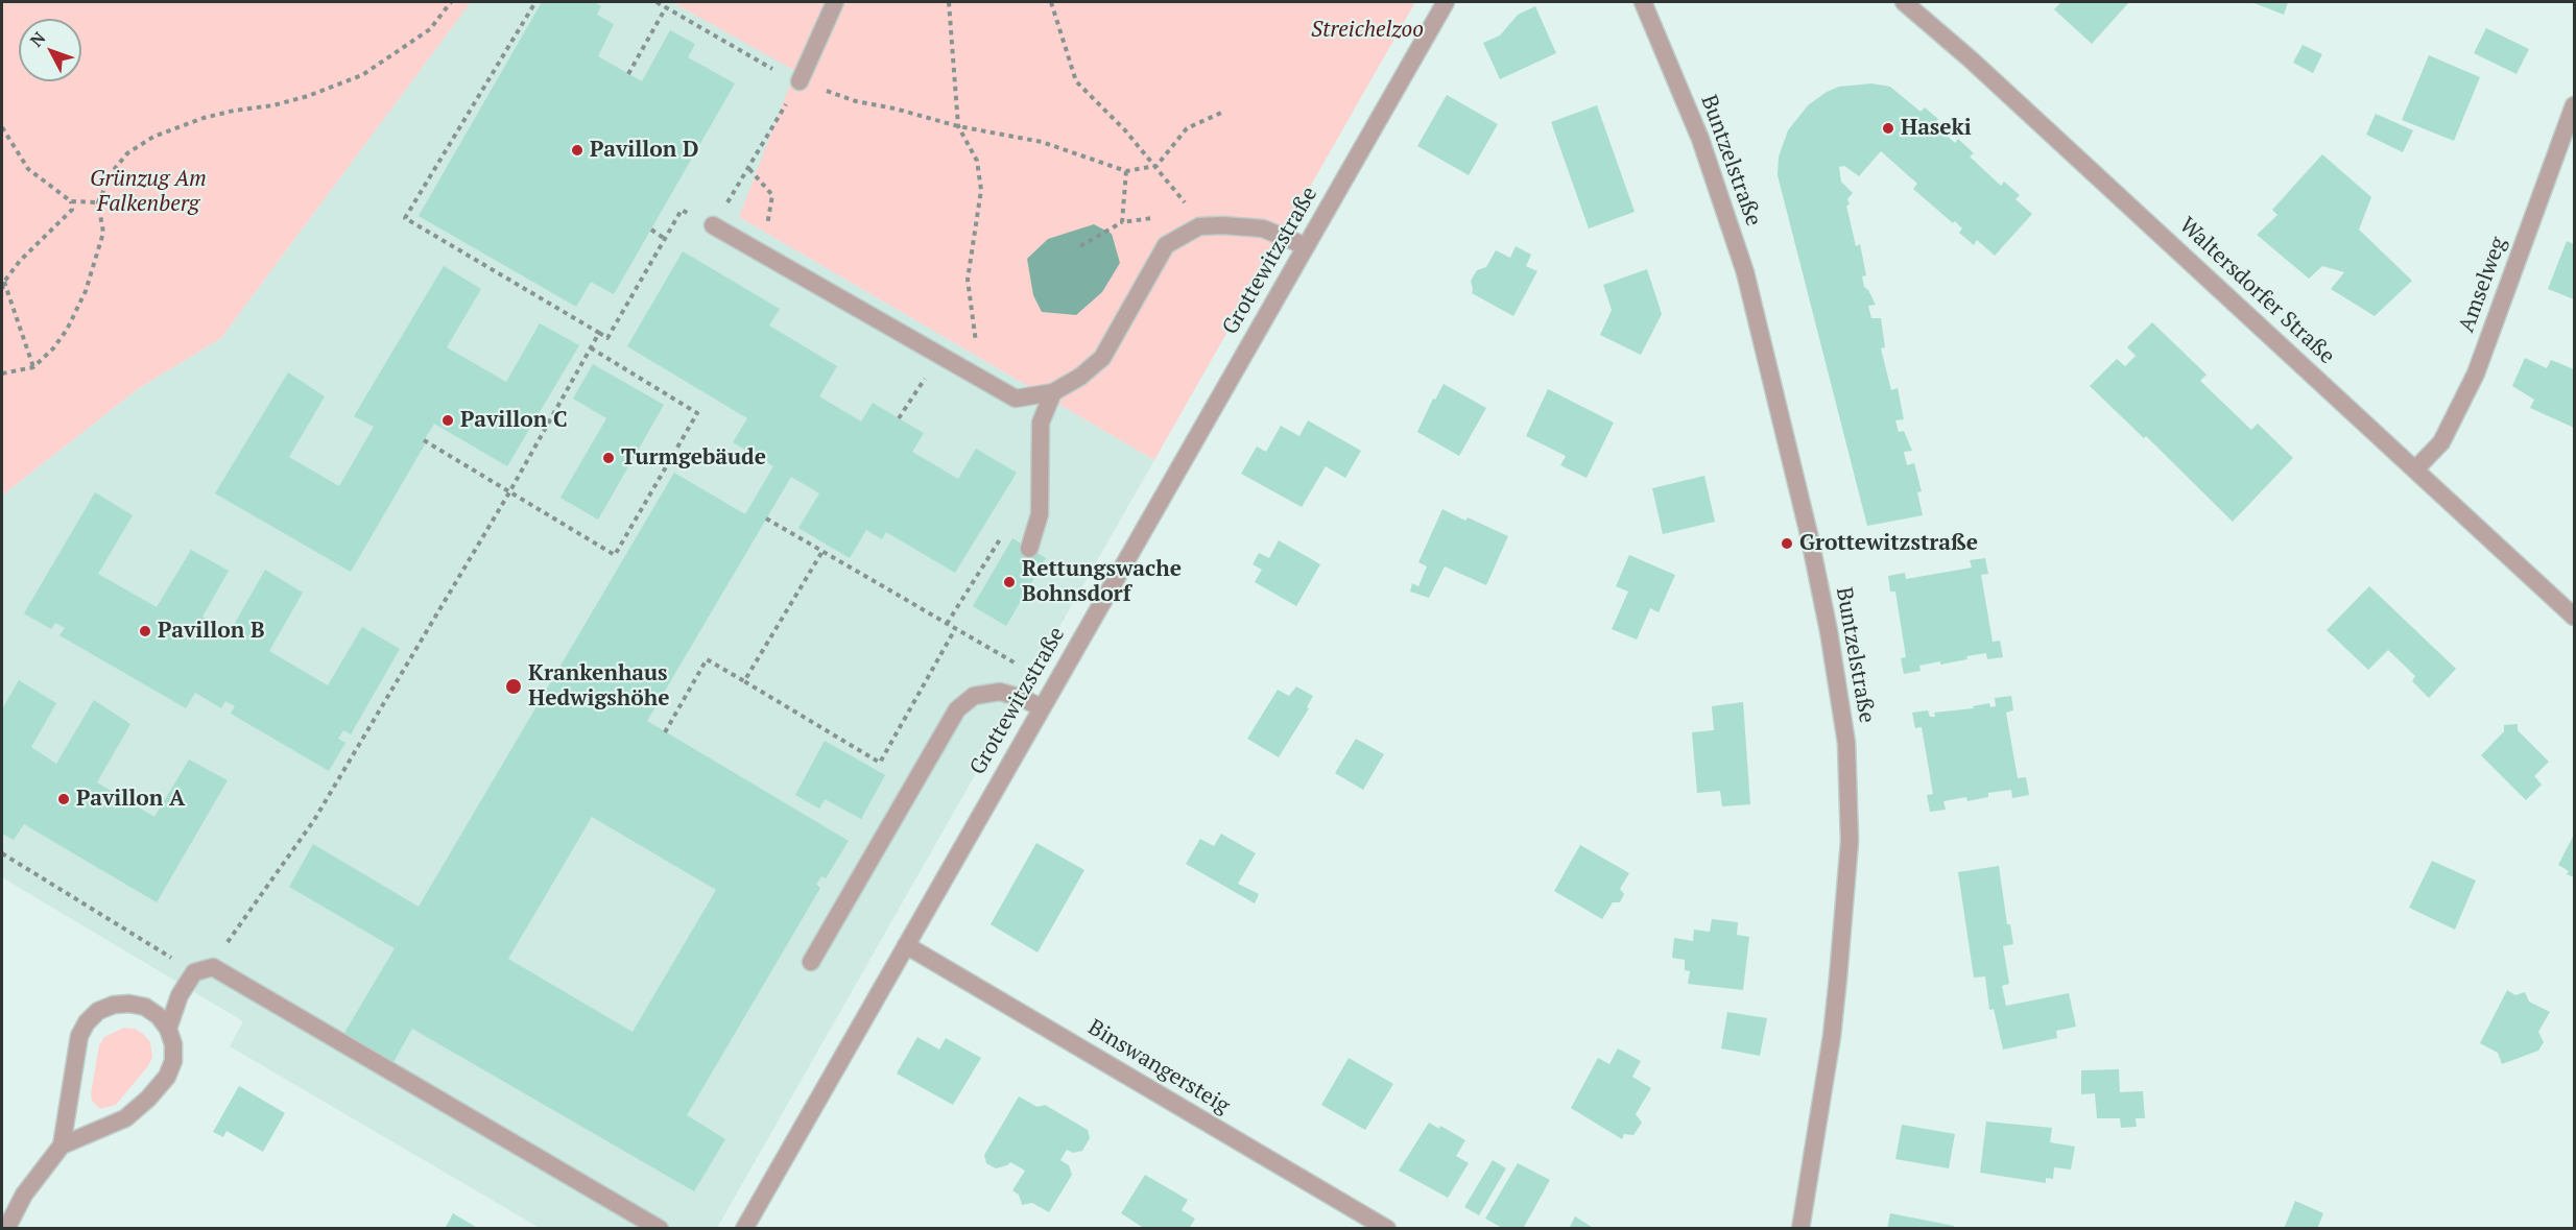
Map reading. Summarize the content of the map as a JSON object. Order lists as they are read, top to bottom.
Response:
{
  "streets": {
    "street": [
      "Buntzelstraße",
      "Grottewitzstraße",
      "Amselweg",
      "Waltersdorfer Straße",
      "Binswangersteig"
    ]
  },
  "crossings": [
    ["Grottewitzstraße", "Binswangersteig"],
    ["Amselweg", "Waltersdorfer Straße"]
  ],
  "parks": ["Streichelzoo", "Grünzug Am Falkenberg"],
  "places": [
    "Haseki",
    "Pavillon D",
    "Pavillon C",
    "Turmgebäude",
    "Grottewitzstraße",
    "Rettungswache Bohnsdorf",
    "Pavillon B",
    "Krankenhaus Hedwigshöhe",
    "Pavillon A"
  ],
  "north": "top left"
}
